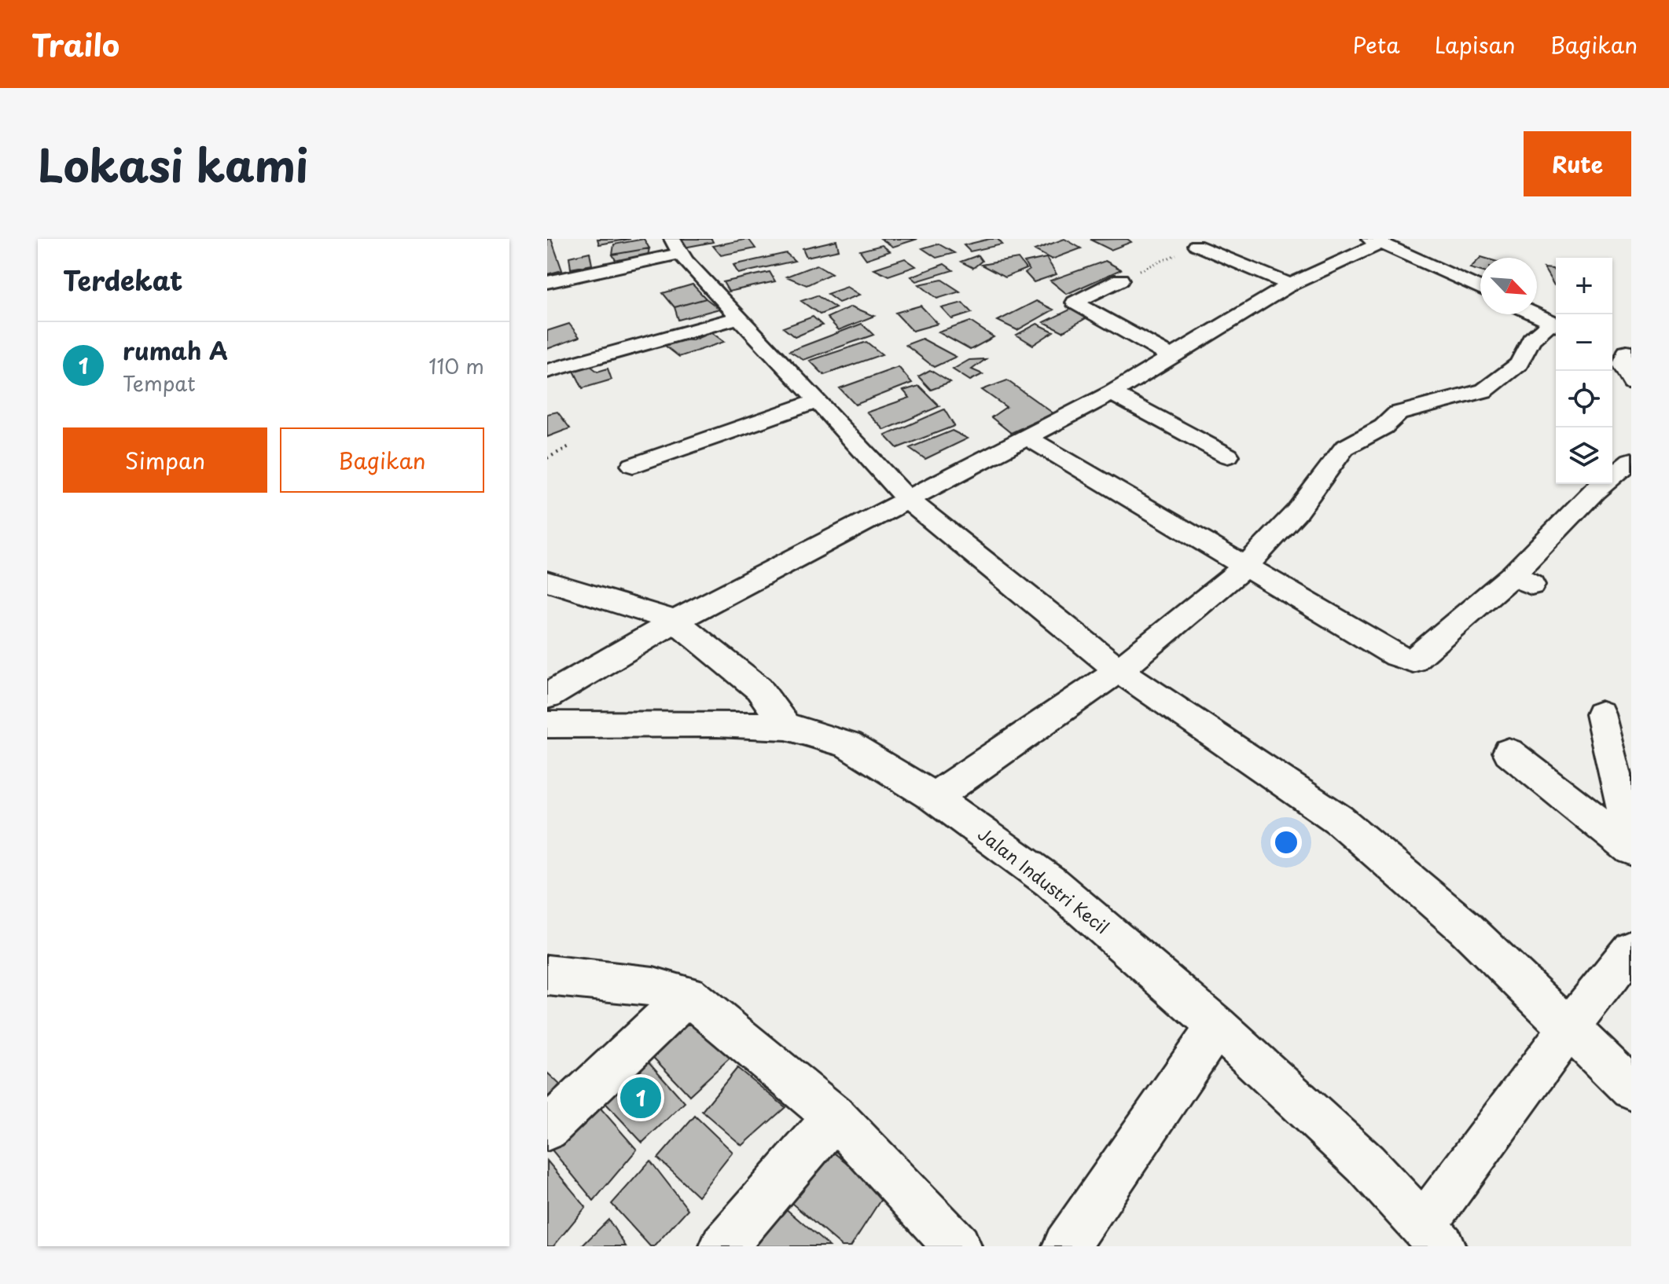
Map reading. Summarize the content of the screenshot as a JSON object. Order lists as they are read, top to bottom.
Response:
{
  "streets": {
    "street": ["Jalan Industri Kecil"]
  },
  "north": "bottom right",
  "page": {
    "header": "Trailo",
    "nav": ["Peta", "Lapisan", "Bagikan"],
    "title": "Lokasi kami",
    "buttons": [
      "Rute",
      ["Simpan", "Bagikan"]
    ],
    "heading": "Terdekat",
    "map_buttons": ["+", "−"],
    "list": [
      {
        "mark": "1",
        "name": "rumah A",
        "note": "Tempat",
        "value": "110 m"
      }
    ],
    "pins": "1"
  }
}
